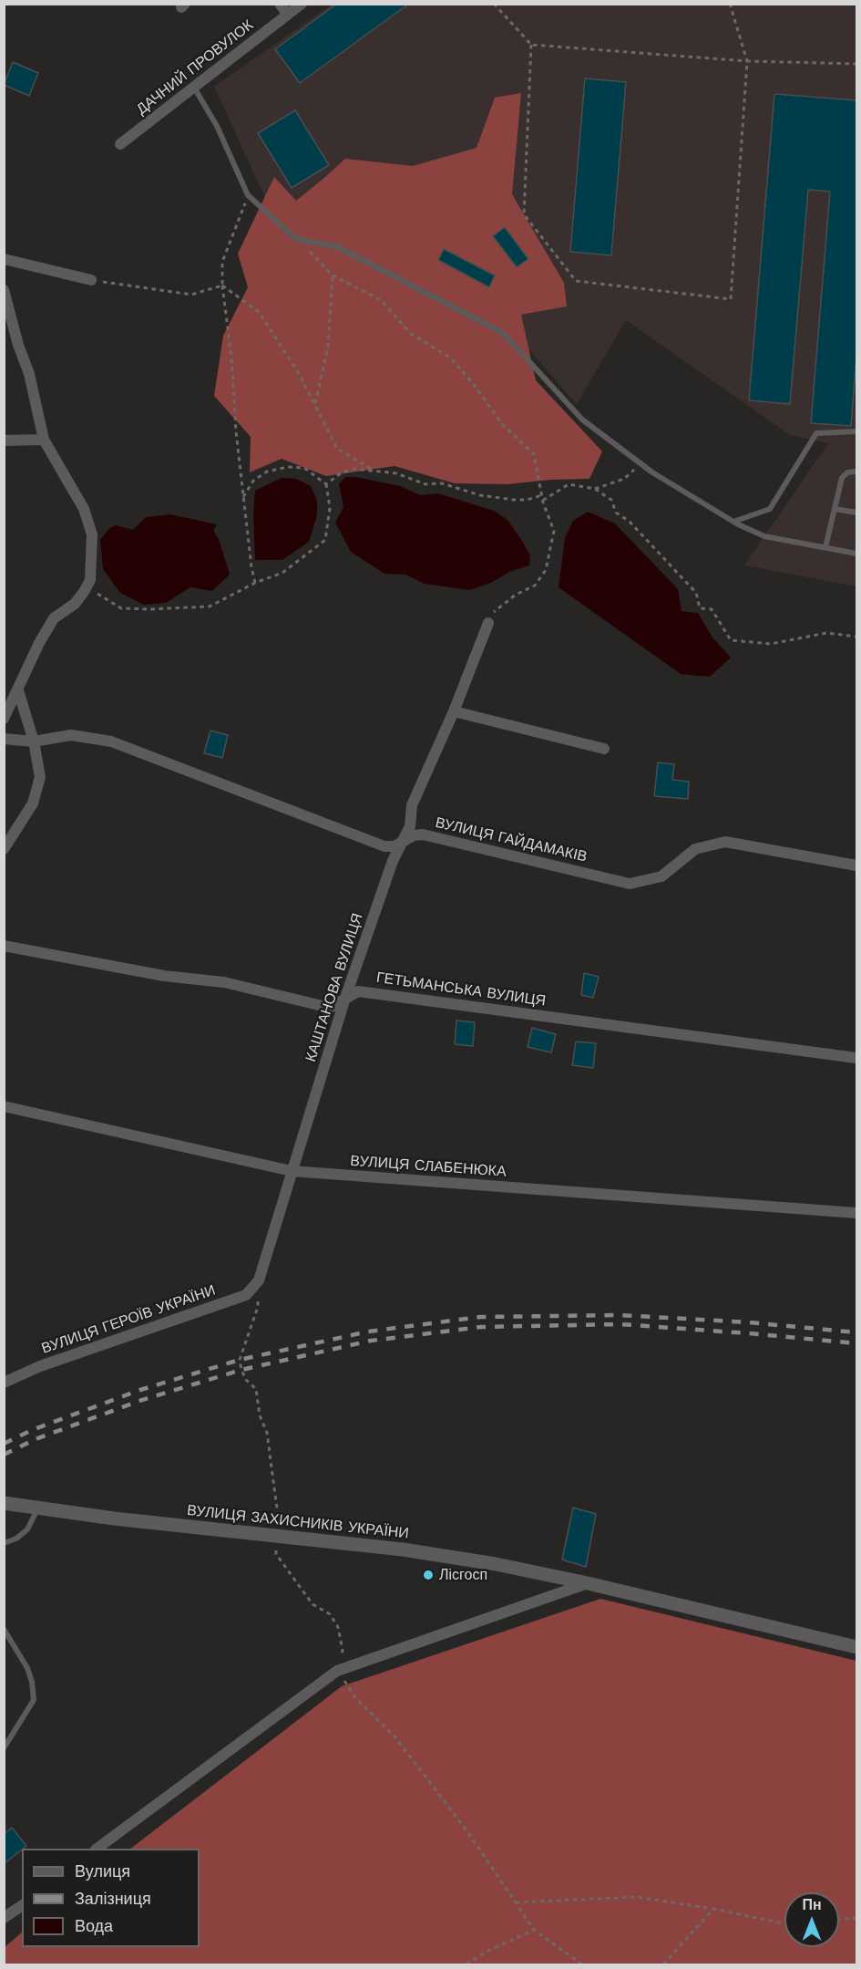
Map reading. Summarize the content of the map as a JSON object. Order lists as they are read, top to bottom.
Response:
{
  "streets": {
    "street": [
      "ДАЧНИЙ ПРОВУЛОК",
      "ВУЛИЦЯ ГАЙДАМАКІВ",
      "КАШТАНОВА ВУЛИЦЯ",
      "ГЕТЬМАНСЬКА ВУЛИЦЯ",
      "ВУЛИЦЯ СЛАБЕНЮКА",
      "ВУЛИЦЯ ГЕРОЇВ УКРАЇНИ",
      "ВУЛИЦЯ ЗАХИСНИКІВ УКРАЇНИ"
    ]
  },
  "crossings": [
    ["ВУЛИЦЯ ГАЙДАМАКІВ", "КАШТАНОВА ВУЛИЦЯ"],
    ["КАШТАНОВА ВУЛИЦЯ", "ГЕТЬМАНСЬКА ВУЛИЦЯ"],
    ["КАШТАНОВА ВУЛИЦЯ", "ВУЛИЦЯ СЛАБЕНЮКА"],
    ["КАШТАНОВА ВУЛИЦЯ", "ВУЛИЦЯ ГЕРОЇВ УКРАЇНИ"]
  ],
  "places": ["Лісгосп"],
  "legend": ["Вулиця", "Залізниця", "Вода"],
  "north": "top"
}
